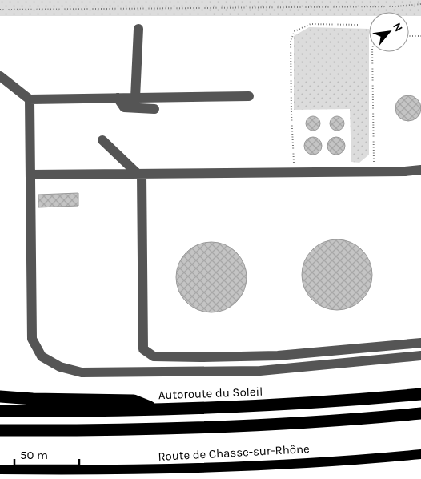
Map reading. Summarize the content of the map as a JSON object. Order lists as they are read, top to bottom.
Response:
{
  "streets": {
    "highway": ["Autoroute du Soleil"],
    "main road": ["Route de Chasse-sur-Rhône"]
  },
  "scale_bar": "50 m",
  "north": "top right"
}
